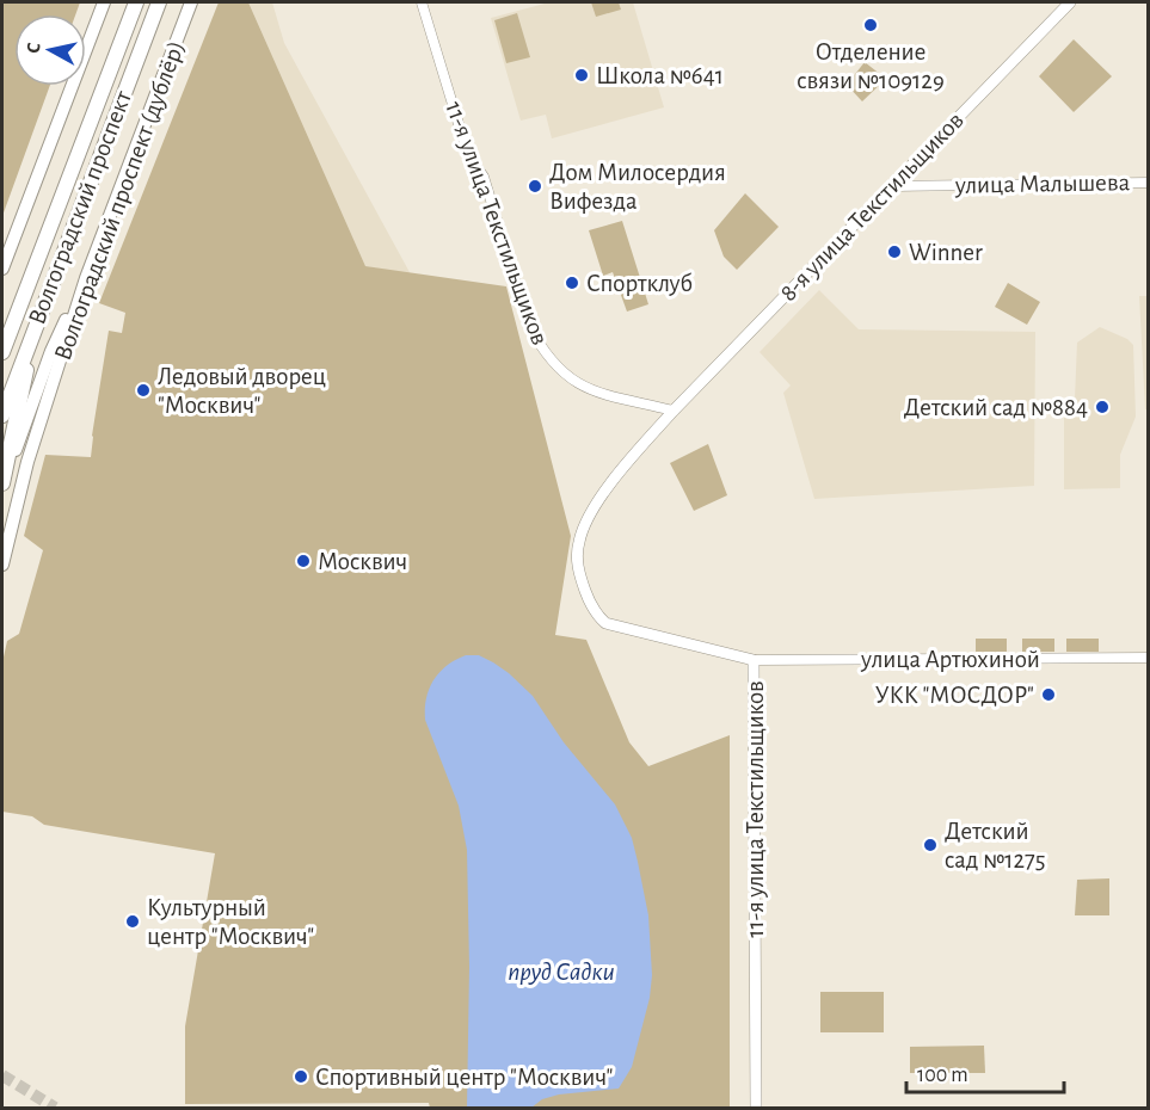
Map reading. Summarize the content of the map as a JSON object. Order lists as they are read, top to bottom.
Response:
{
  "streets": {
    "main road": ["Волгоградский проспект (дублёр)", "Волгоградский проспект"],
    "street": [
      "улица Малышева",
      "8-я улица Текстильщиков",
      "11-я улица Текстильщиков",
      "улица Артюхиной"
    ]
  },
  "crossings": [
    ["улица Малышева", "8-я улица Текстильщиков"],
    ["8-я улица Текстильщиков", "11-я улица Текстильщиков"],
    ["11-я улица Текстильщиков", "улица Артюхиной"]
  ],
  "water": ["пруд Садки"],
  "places": [
    "Отделение связи №109129",
    "Школа №641",
    "Дом Милосердия Вифезда",
    "Winner",
    "Спортклуб",
    "Ледовый дворец \"Москвич\"",
    "Детский сад №884",
    "Москвич",
    "УКК \"МОСДОР\"",
    "Детский сад №1275",
    "Культурный центр \"Москвич\"",
    "Спортивный центр \"Москвич\""
  ],
  "scale_bar": "100 m",
  "north": "left"
}
